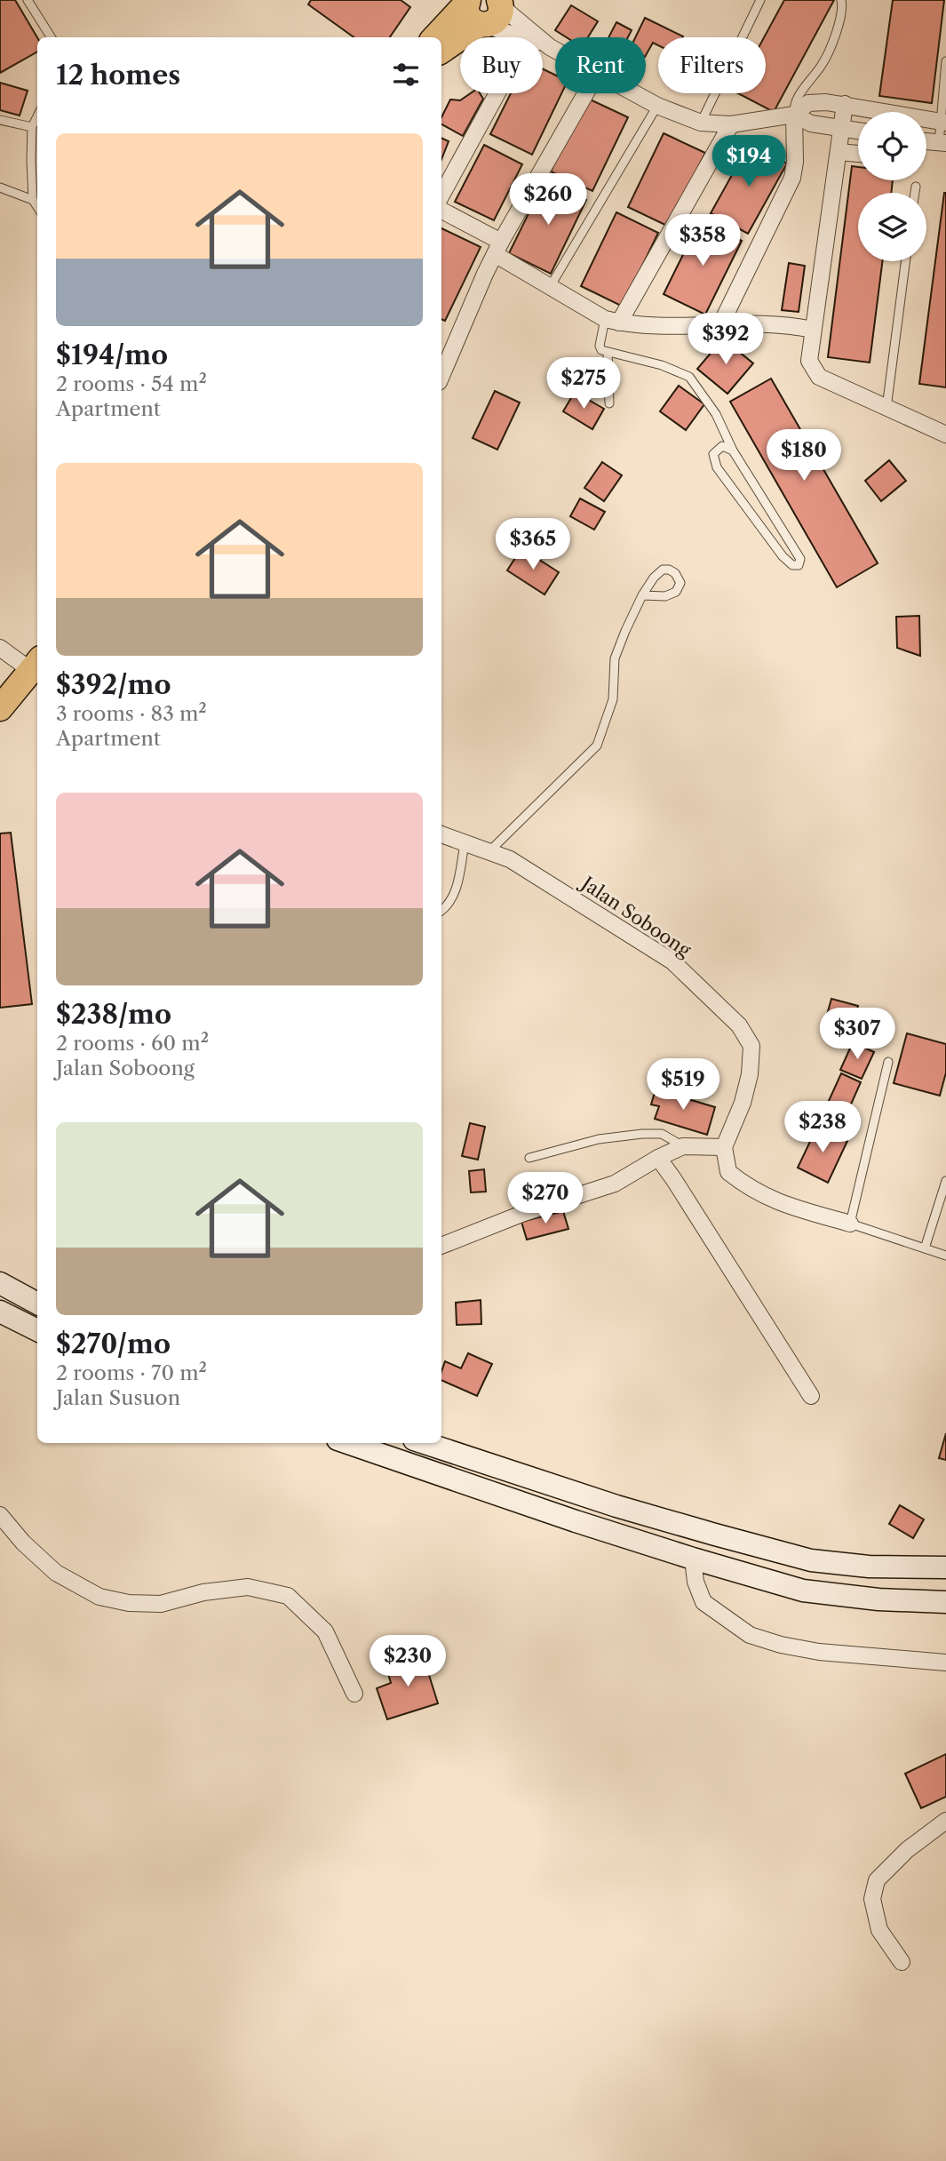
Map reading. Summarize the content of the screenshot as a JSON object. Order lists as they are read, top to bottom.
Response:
{
  "streets": {
    "street": ["Jalan Soboong"]
  },
  "page": {
    "chip": ["Buy", "Rent", "Filters"],
    "heading": "12 homes",
    "list": [
      {
        "name": "$194/mo",
        "note": "2 rooms · 54 m² · Apartment"
      },
      {
        "name": "$392/mo",
        "note": "3 rooms · 83 m² · Apartment"
      },
      {
        "name": "$238/mo",
        "note": "2 rooms · 60 m² · Jalan Soboong"
      },
      {
        "name": "$270/mo",
        "note": "2 rooms · 70 m² · Jalan Susuon"
      }
    ],
    "price": [
      "$194",
      "$260",
      "$358",
      "$392",
      "$275",
      "$180",
      "$365",
      "$307",
      "$519",
      "$238",
      "$270",
      "$230"
    ]
  }
}
